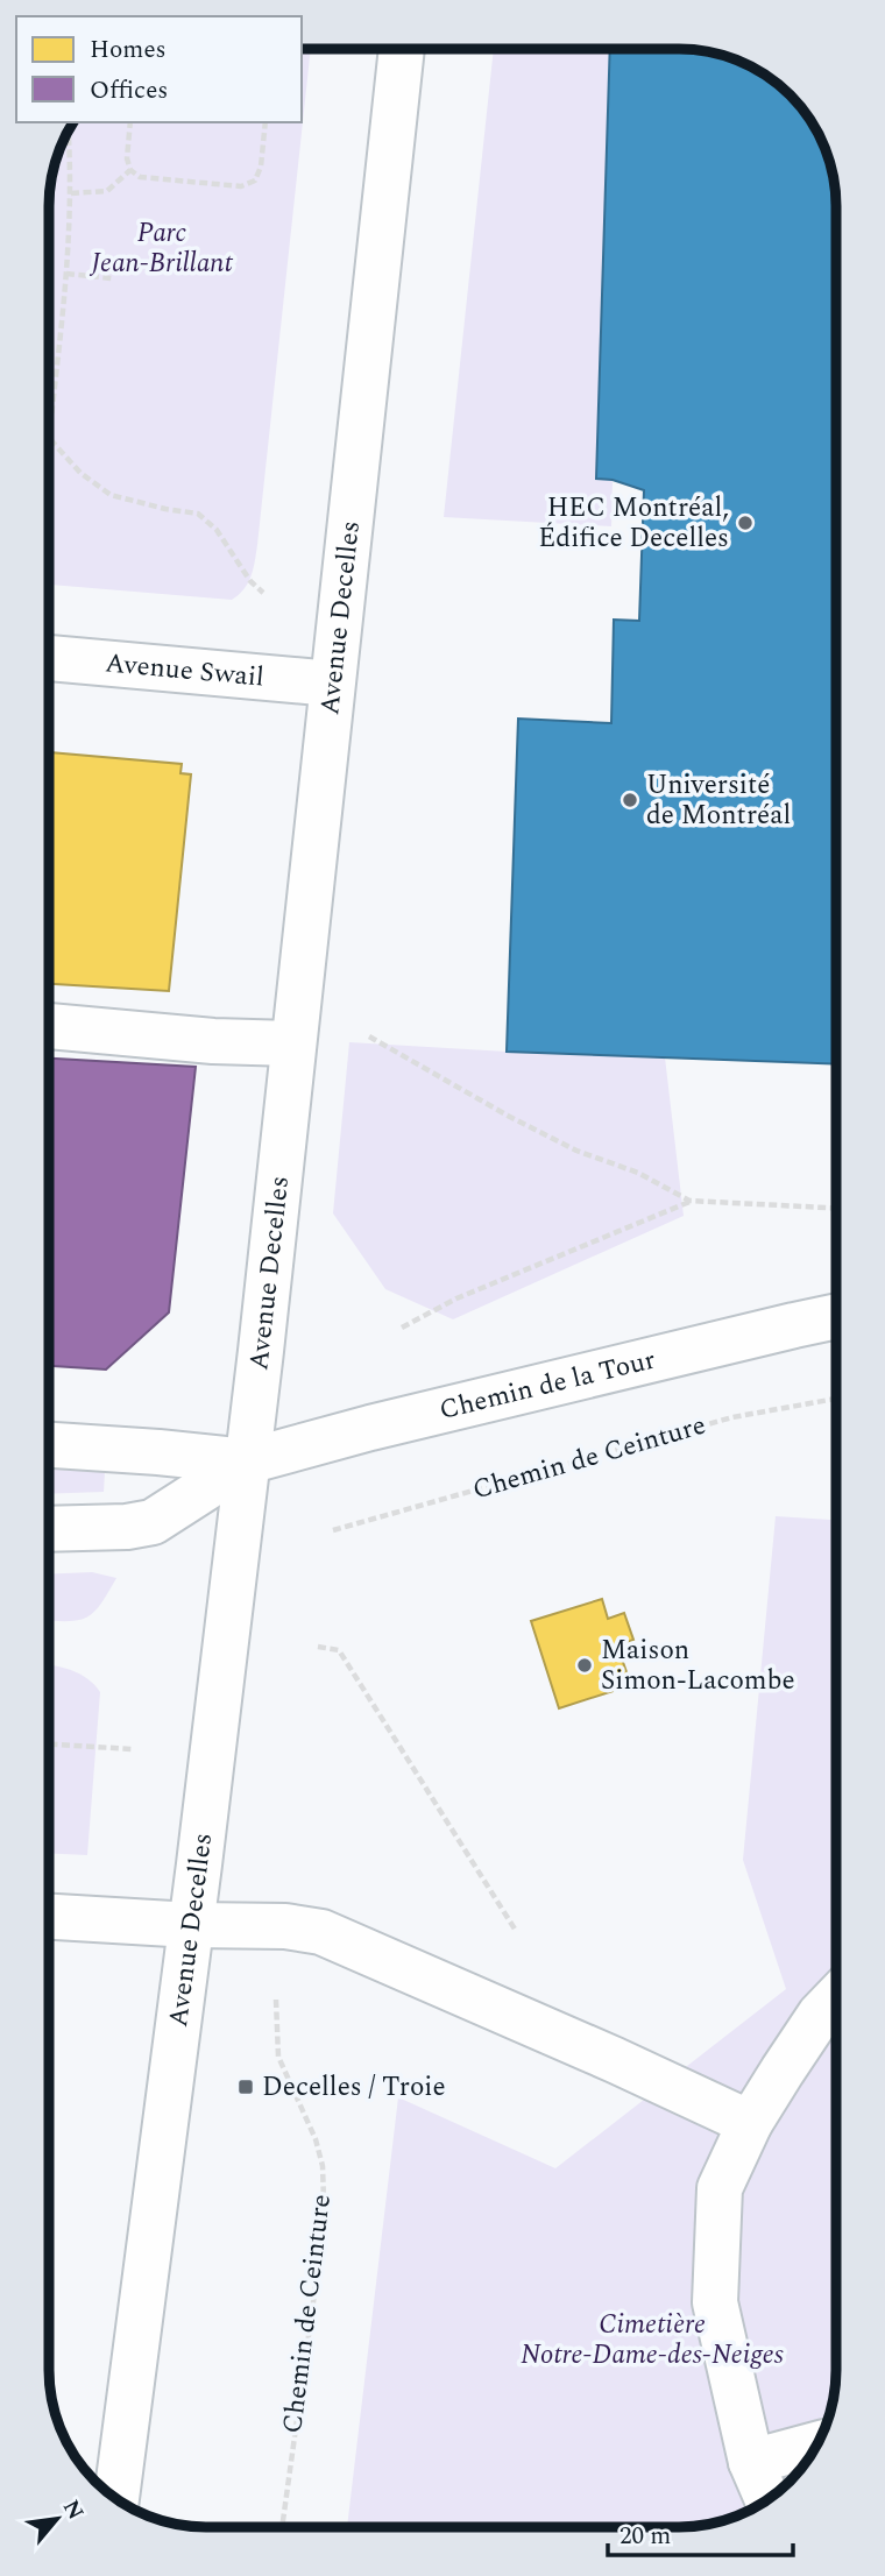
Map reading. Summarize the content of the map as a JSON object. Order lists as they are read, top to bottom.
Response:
{
  "streets": {
    "street": ["Avenue Decelles", "Avenue Swail", "Chemin de la Tour"],
    "path": ["Chemin de Ceinture"]
  },
  "crossings": [
    ["Avenue Decelles", "Avenue Swail"],
    ["Avenue Decelles", "Chemin de la Tour"]
  ],
  "parks": ["Parc Jean-Brillant", "Cimetière Notre-Dame-des-Neiges"],
  "places": {
    "other": ["HEC Montréal, Édifice Decelles", "Université de Montréal", "Maison Simon-Lacombe"],
    "transit": ["Decelles / Troie"]
  },
  "legend": ["Homes", "Offices"],
  "scale_bar": "20 m",
  "north": "top right"
}
